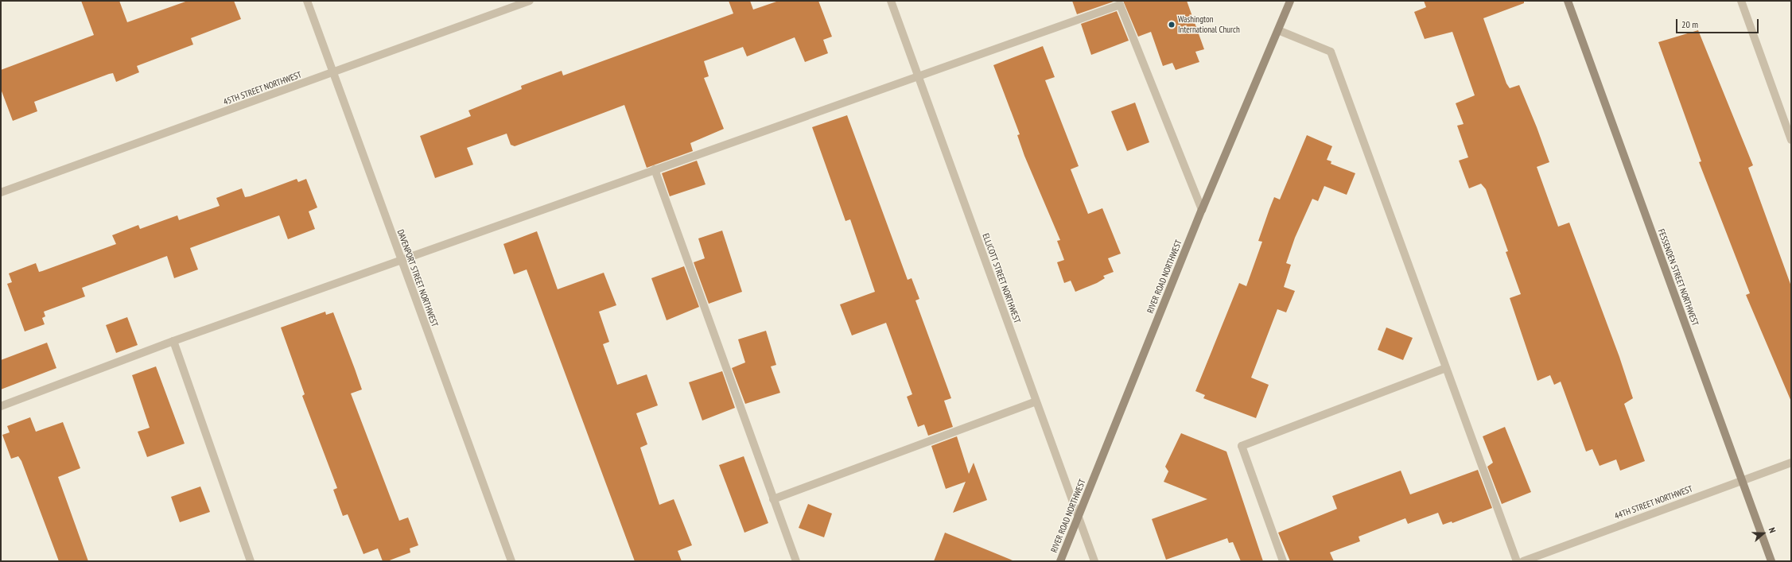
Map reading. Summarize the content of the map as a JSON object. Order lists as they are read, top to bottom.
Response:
{
  "streets": {
    "main road": ["RIVER ROAD NORTHWEST", "FESSENDEN STREET NORTHWEST"],
    "street": [
      "45TH STREET NORTHWEST",
      "DAVENPORT STREET NORTHWEST",
      "ELLICOTT STREET NORTHWEST",
      "44TH STREET NORTHWEST"
    ]
  },
  "crossings": [
    ["45TH STREET NORTHWEST", "DAVENPORT STREET NORTHWEST"],
    ["RIVER ROAD NORTHWEST", "ELLICOTT STREET NORTHWEST"],
    ["FESSENDEN STREET NORTHWEST", "44TH STREET NORTHWEST"]
  ],
  "places": ["Washington International Church"],
  "scale_bar": "20 m",
  "north": "right"
}
